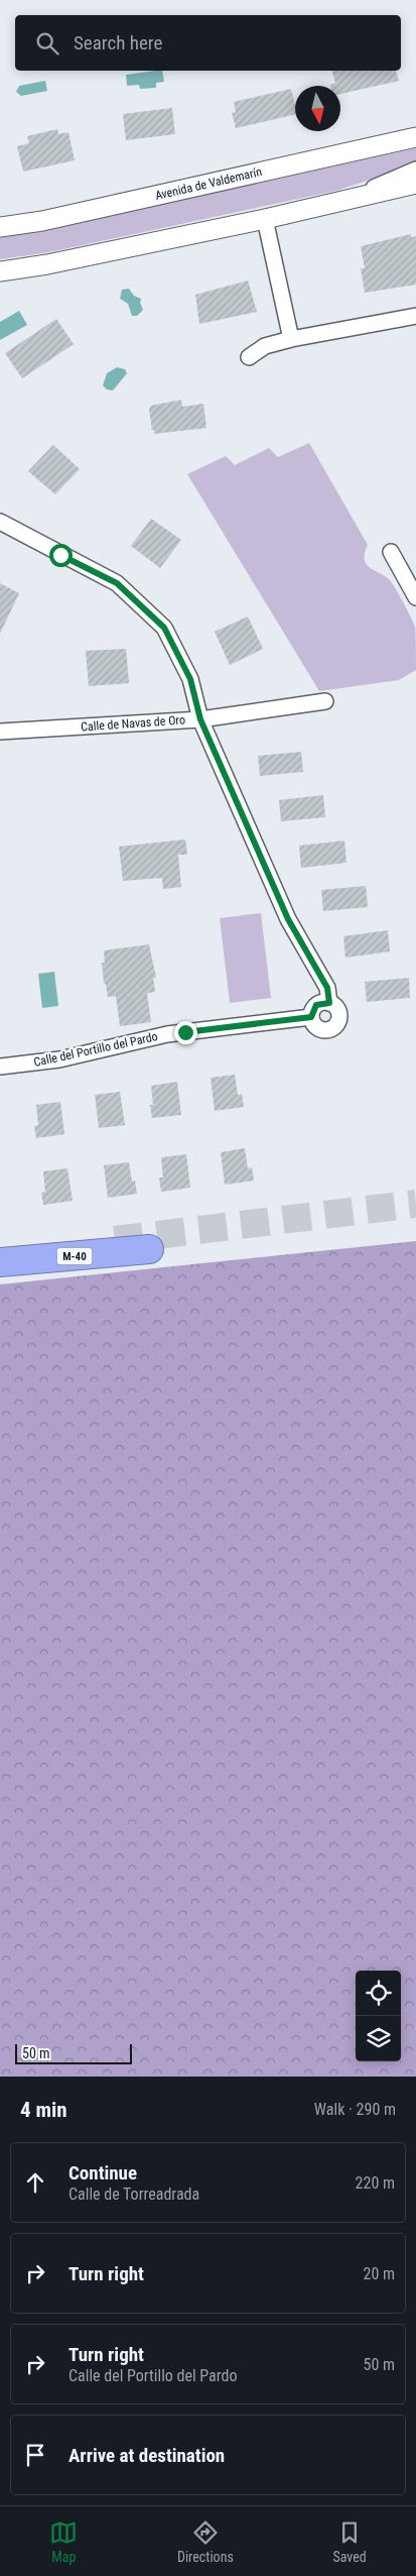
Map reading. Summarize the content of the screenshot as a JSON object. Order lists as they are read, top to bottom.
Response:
{
  "streets": {
    "highway": ["M-40"],
    "street": ["Avenida de Valdemarín", "Calle de Navas de Oro", "Calle del Portillo del Pardo"]
  },
  "scale_bar": "50 m",
  "north": "bottom",
  "page": {
    "search": "Search here",
    "scale": "50 m",
    "heading": ["4 min", "Walk · 290 m"],
    "list": [
      ["Continue", "Calle de Torreadrada", "220 m"],
      ["Turn right", "20 m"],
      ["Turn right", "Calle del Portillo del Pardo", "50 m"],
      "Arrive at destination"
    ],
    "nav": ["Map", "Directions", "Saved"]
  }
}
